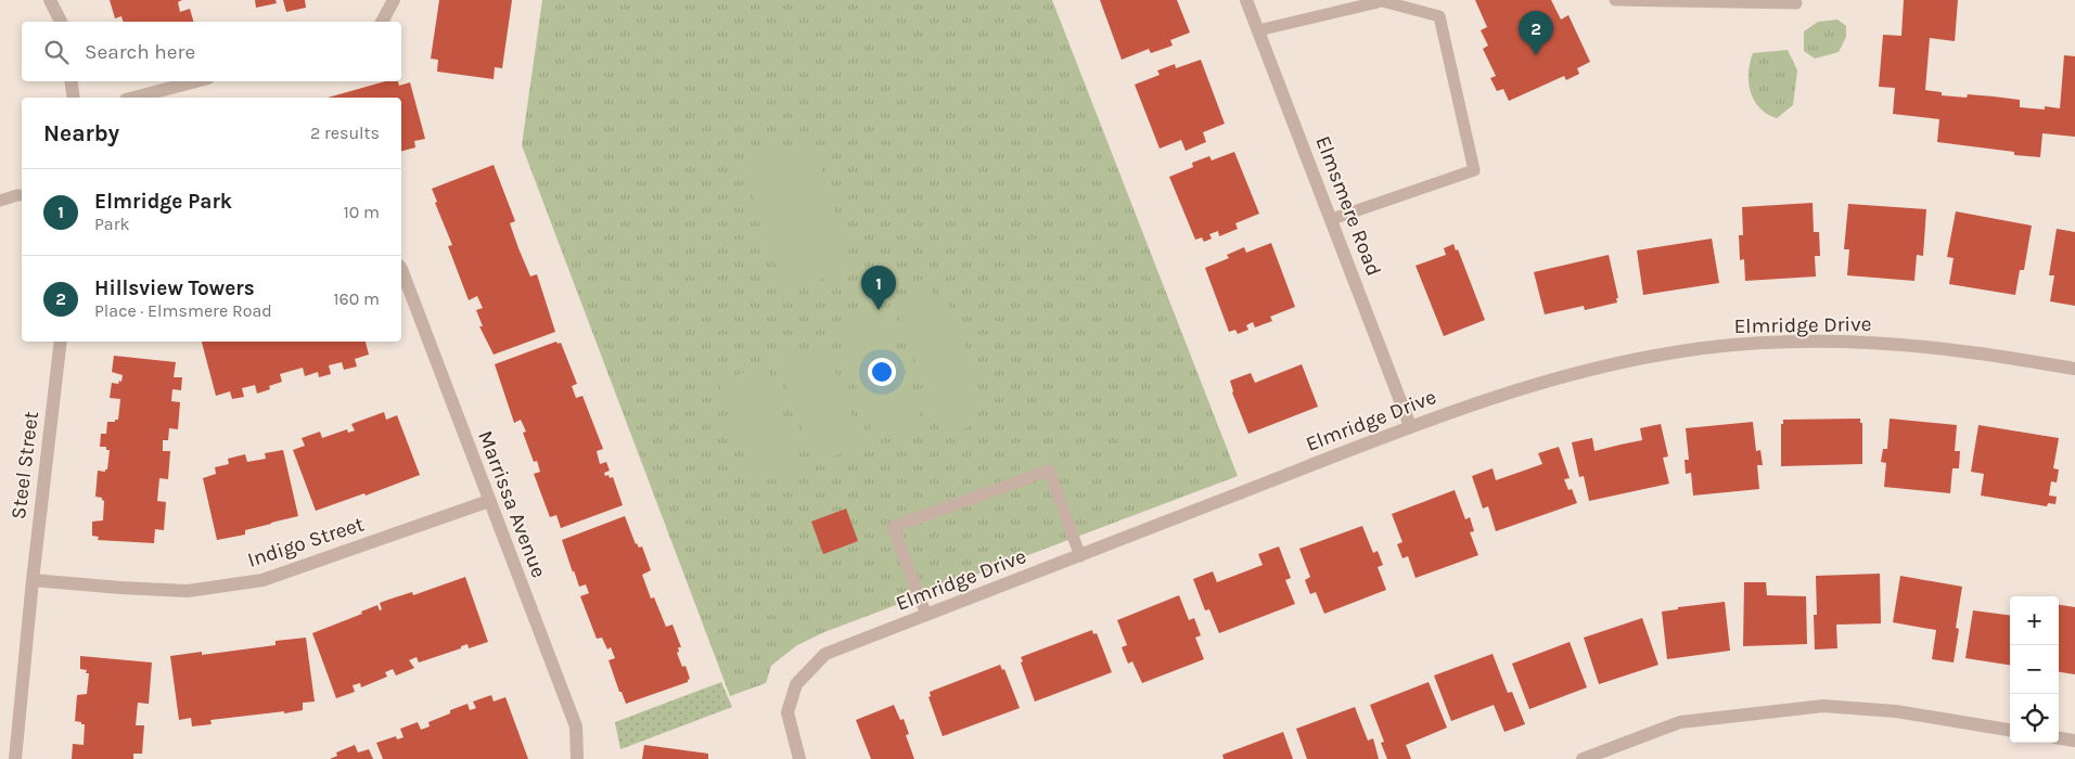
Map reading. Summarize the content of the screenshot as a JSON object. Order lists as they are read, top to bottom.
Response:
{
  "streets": {
    "street": [
      "Elmsmere Road",
      "Elmridge Drive",
      "Steel Street",
      "Marrissa Avenue",
      "Indigo Street"
    ]
  },
  "crossings": [
    ["Elmsmere Road", "Elmridge Drive"],
    ["Steel Street", "Indigo Street"],
    ["Marrissa Avenue", "Indigo Street"]
  ],
  "page": {
    "pins": ["2", "1"],
    "search": "Search here",
    "heading": ["Nearby", "2 results"],
    "list": [
      {
        "mark": "1",
        "name": "Elmridge Park",
        "note": "Park",
        "value": "10 m"
      },
      {
        "mark": "2",
        "name": "Hillsview Towers",
        "note": "Place · Elmsmere Road",
        "value": "160 m"
      }
    ],
    "map_buttons": ["+", "−"]
  }
}
